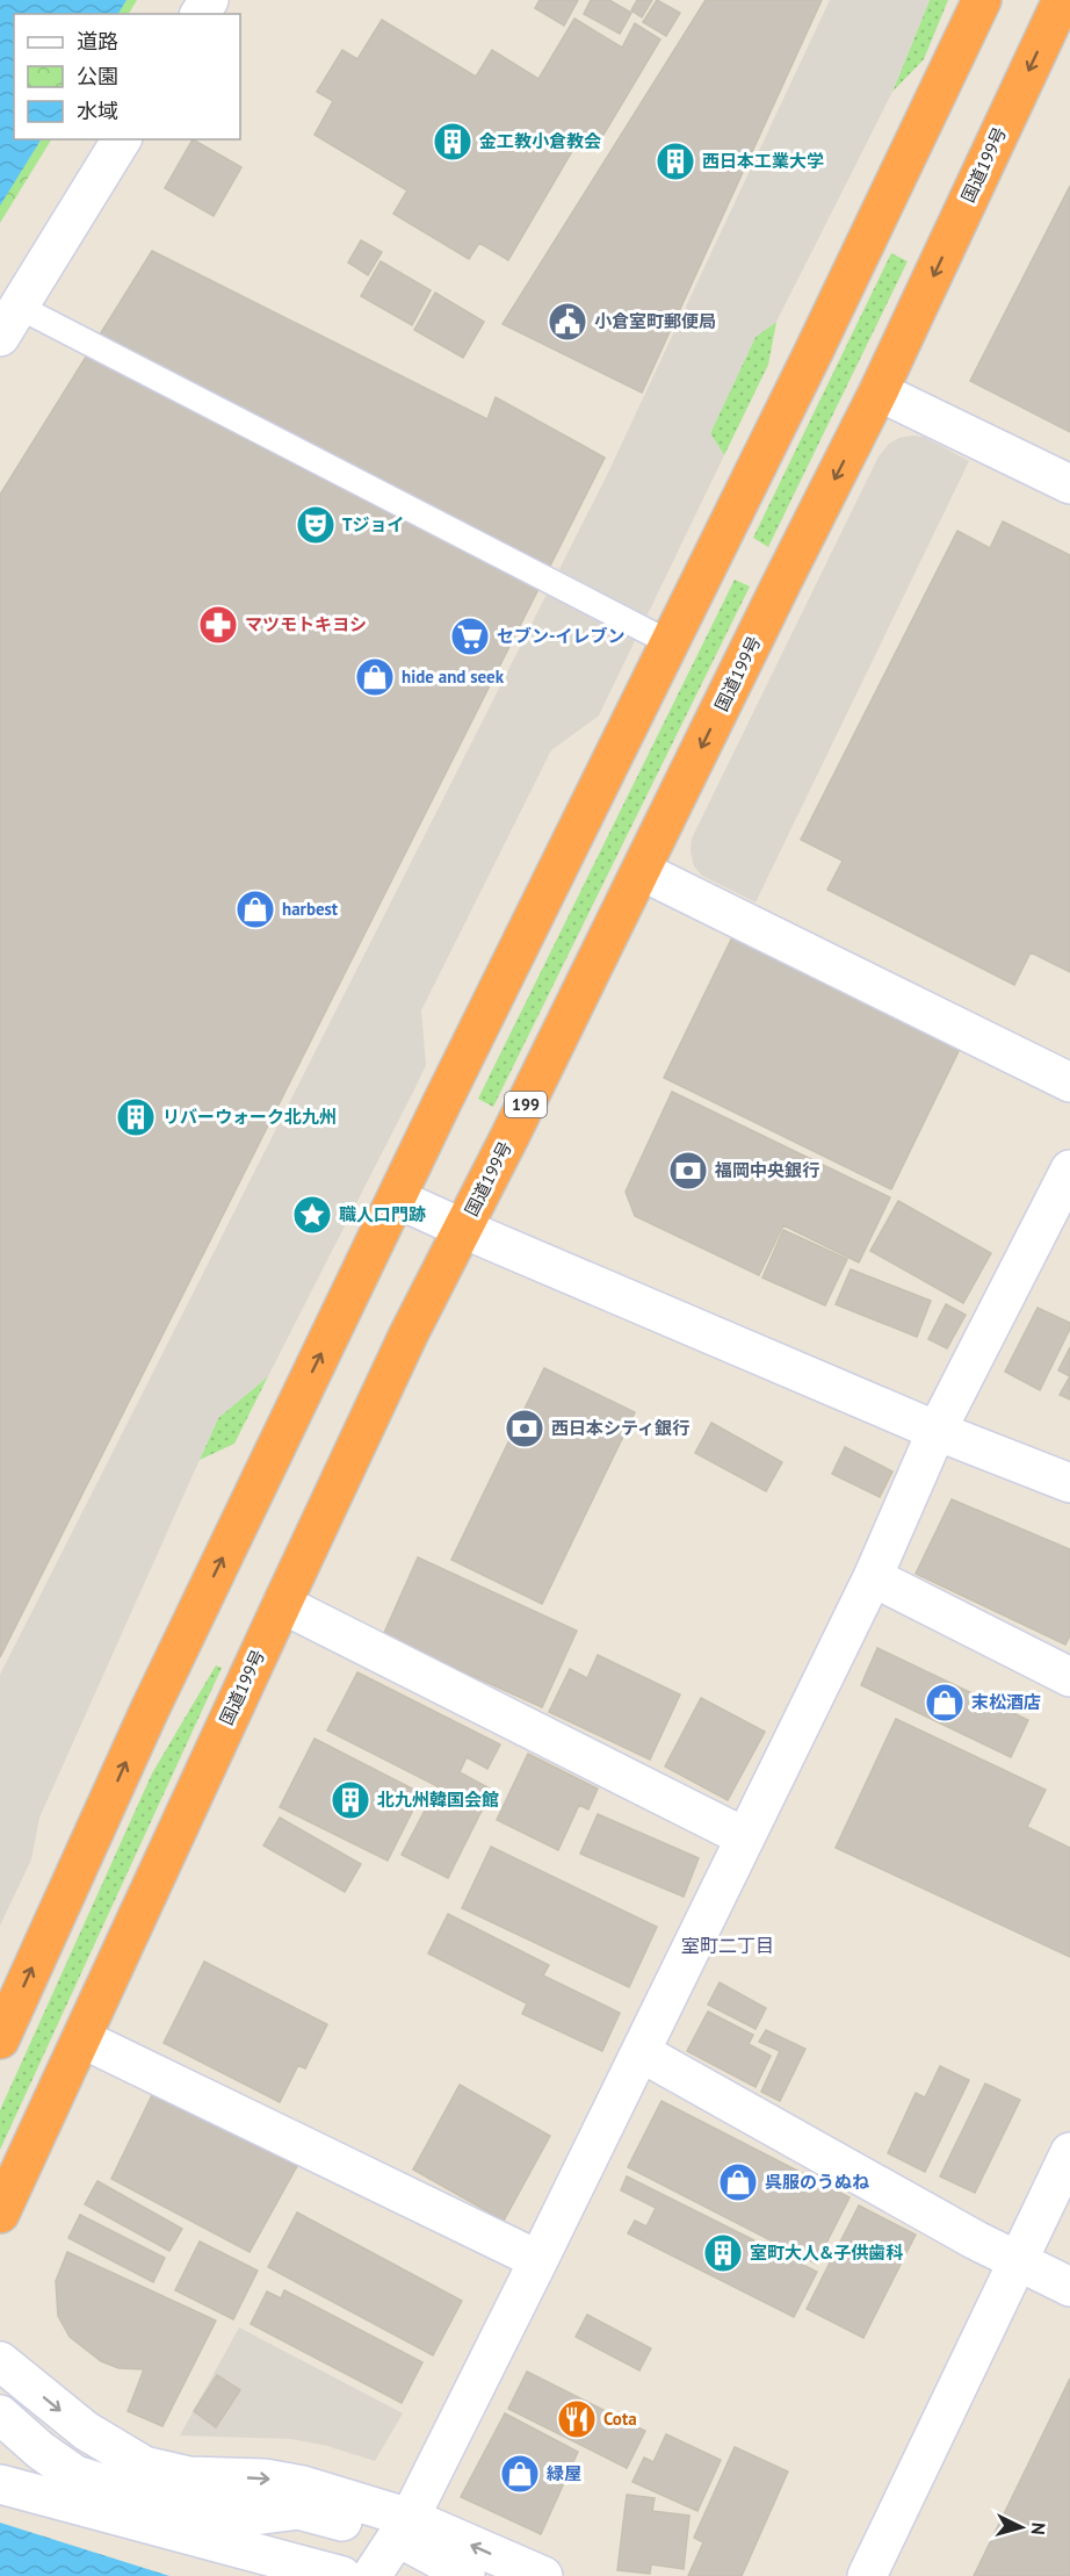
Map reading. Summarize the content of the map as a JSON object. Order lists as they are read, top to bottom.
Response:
{
  "streets": {
    "highway": ["国道199号", "199"]
  },
  "districts": ["室町二丁目"],
  "places": {
    "building": [
      "金工教小倉教会",
      "西日本工業大学",
      "リバーウォーク北九州",
      "北九州韓国会館",
      "室町大人&子供歯科"
    ],
    "public building": ["小倉室町郵便局"],
    "theatre": ["Tジョイ"],
    "pharmacy": ["マツモトキヨシ"],
    "supermarket": ["セブン-イレブン"],
    "shop": [
      "hide and seek",
      "harbest",
      "末松酒店",
      "呉服のうぬね",
      "緑屋"
    ],
    "bank": ["福岡中央銀行", "西日本シティ銀行"],
    "place": ["職人口門跡"],
    "restaurant": ["Cota"]
  },
  "legend": ["道路", "公園", "水域"],
  "north": "right"
}
